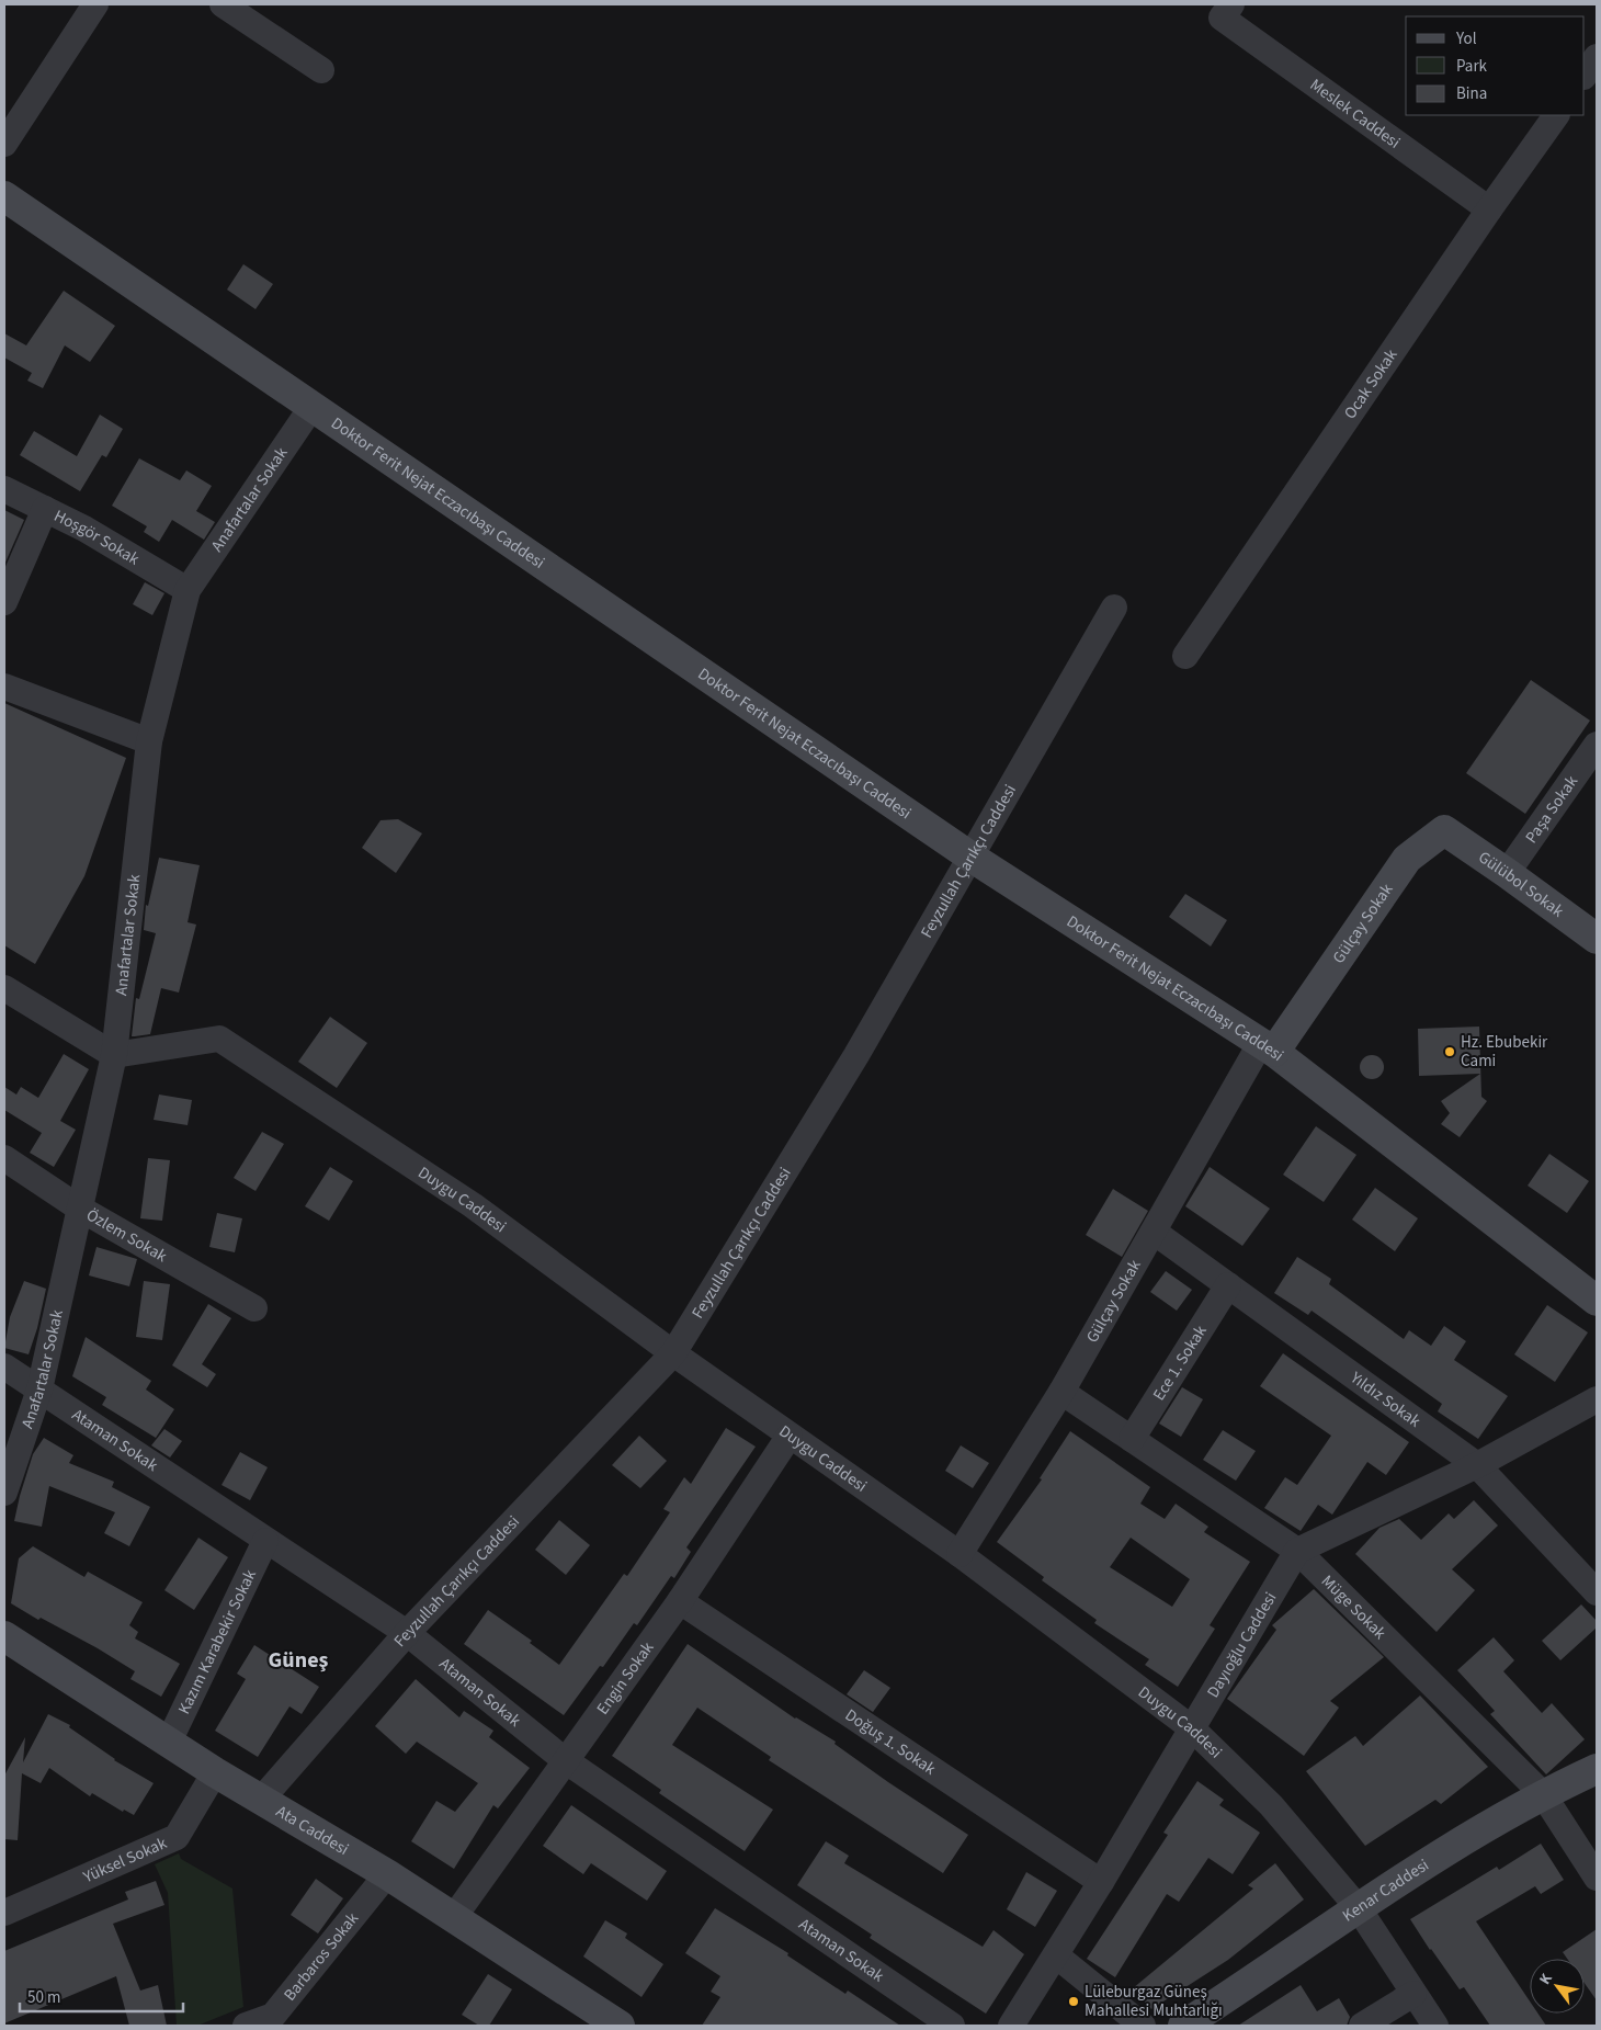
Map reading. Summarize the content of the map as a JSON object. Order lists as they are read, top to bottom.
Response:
{
  "streets": {
    "main road": [
      "Doktor Ferit Nejat Eczacıbaşı Caddesi",
      "Gülübol Sokak",
      "Gülçay Sokak",
      "Ata Caddesi",
      "Kenar Caddesi"
    ],
    "street": [
      "Meslek Caddesi",
      "Ocak Sokak",
      "Anafartalar Sokak",
      "Hoşgör Sokak",
      "Paşa Sokak",
      "Feyzullah Çarıkçı Caddesi",
      "Duygu Caddesi",
      "Özlem Sokak",
      "Ece 1. Sokak",
      "Yıldız Sokak",
      "Ataman Sokak",
      "Müge Sokak",
      "Kazım Karabekir Sokak",
      "Dayıoğlu Caddesi",
      "Engin Sokak",
      "Doğuş 1. Sokak",
      "Yüksel Sokak",
      "Barbaros Sokak"
    ]
  },
  "crossings": [
    ["Meslek Caddesi", "Ocak Sokak"],
    ["Doktor Ferit Nejat Eczacıbaşı Caddesi", "Anafartalar Sokak"],
    ["Doktor Ferit Nejat Eczacıbaşı Caddesi", "Feyzullah Çarıkçı Caddesi"],
    ["Doktor Ferit Nejat Eczacıbaşı Caddesi", "Gülçay Sokak"],
    ["Anafartalar Sokak", "Hoşgör Sokak"],
    ["Anafartalar Sokak", "Duygu Caddesi"],
    ["Anafartalar Sokak", "Özlem Sokak"],
    ["Anafartalar Sokak", "Ataman Sokak"],
    ["Paşa Sokak", "Gülübol Sokak"],
    ["Feyzullah Çarıkçı Caddesi", "Duygu Caddesi"],
    ["Feyzullah Çarıkçı Caddesi", "Ataman Sokak"],
    ["Feyzullah Çarıkçı Caddesi", "Ata Caddesi"],
    ["Gülübol Sokak", "Gülçay Sokak"],
    ["Gülçay Sokak", "Duygu Caddesi"],
    ["Gülçay Sokak", "Yıldız Sokak"],
    ["Gülçay Sokak", "Müge Sokak"],
    ["Duygu Caddesi", "Dayıoğlu Caddesi"],
    ["Duygu Caddesi", "Engin Sokak"],
    ["Duygu Caddesi", "Kenar Caddesi"],
    ["Ece 1. Sokak", "Yıldız Sokak"],
    ["Ece 1. Sokak", "Müge Sokak"],
    ["Ataman Sokak", "Kazım Karabekir Sokak"],
    ["Ataman Sokak", "Engin Sokak"],
    ["Müge Sokak", "Dayıoğlu Caddesi"],
    ["Müge Sokak", "Kenar Caddesi"],
    ["Kazım Karabekir Sokak", "Ata Caddesi"],
    ["Dayıoğlu Caddesi", "Doğuş 1. Sokak"],
    ["Engin Sokak", "Doğuş 1. Sokak"],
    ["Engin Sokak", "Ata Caddesi"],
    ["Ata Caddesi", "Yüksel Sokak"],
    ["Ata Caddesi", "Barbaros Sokak"]
  ],
  "districts": ["Güneş"],
  "places": ["Hz. Ebubekir Cami", "Lüleburgaz Güneş Mahallesi Muhtarlığı"],
  "legend": ["Yol", "Park", "Bina"],
  "scale_bar": "50 m",
  "north": "top left"
}
